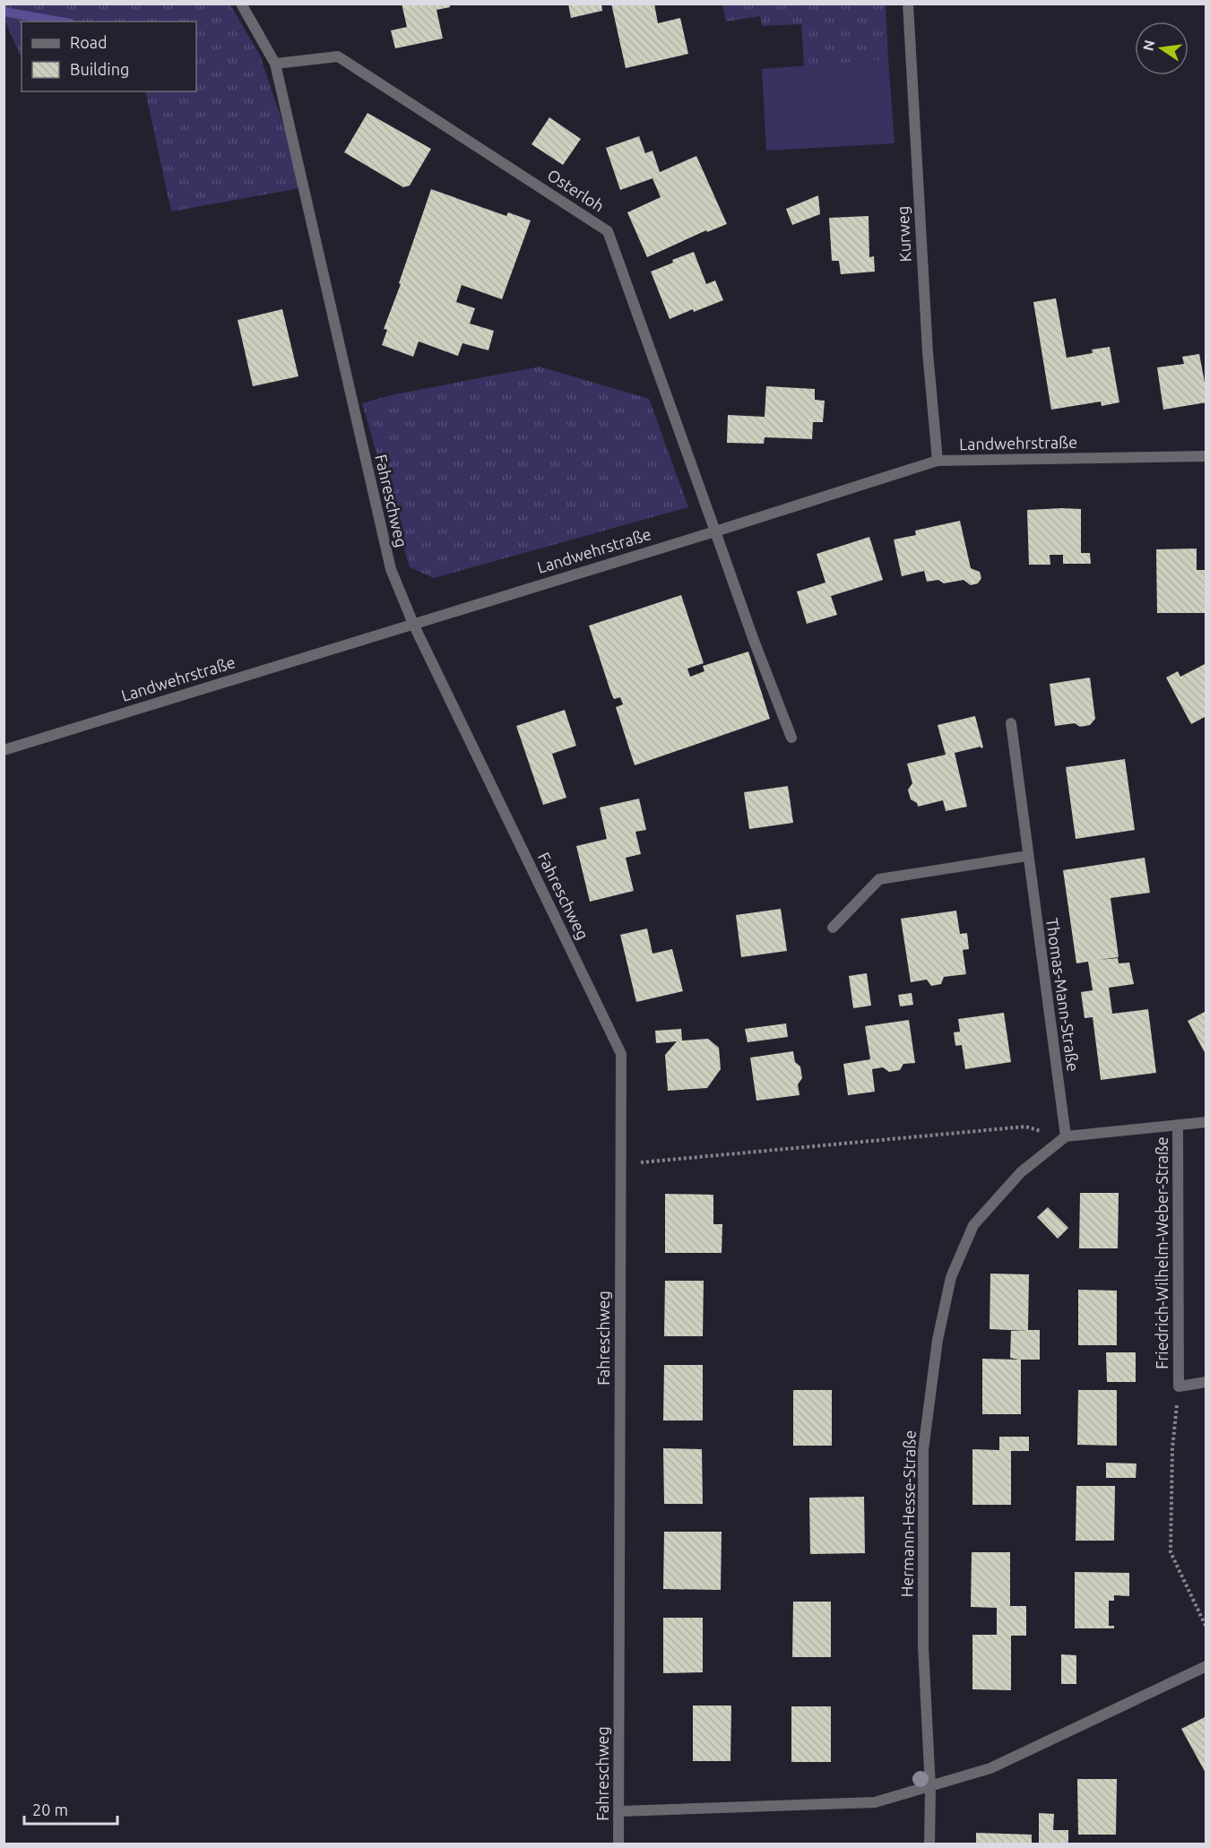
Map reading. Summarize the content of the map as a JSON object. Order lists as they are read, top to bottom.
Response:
{
  "streets": {
    "street": [
      "Osterloh",
      "Kurweg",
      "Landwehrstraße",
      "Fahreschweg",
      "Thomas-Mann-Straße",
      "Friedrich-Wilhelm-Weber-Straße",
      "Hermann-Hesse-Straße"
    ]
  },
  "crossings": [
    ["Osterloh", "Landwehrstraße"],
    ["Osterloh", "Fahreschweg"],
    ["Kurweg", "Landwehrstraße"],
    ["Landwehrstraße", "Fahreschweg"],
    ["Thomas-Mann-Straße", "Hermann-Hesse-Straße"]
  ],
  "legend": ["Road", "Building"],
  "scale_bar": "20 m",
  "north": "left"
}
